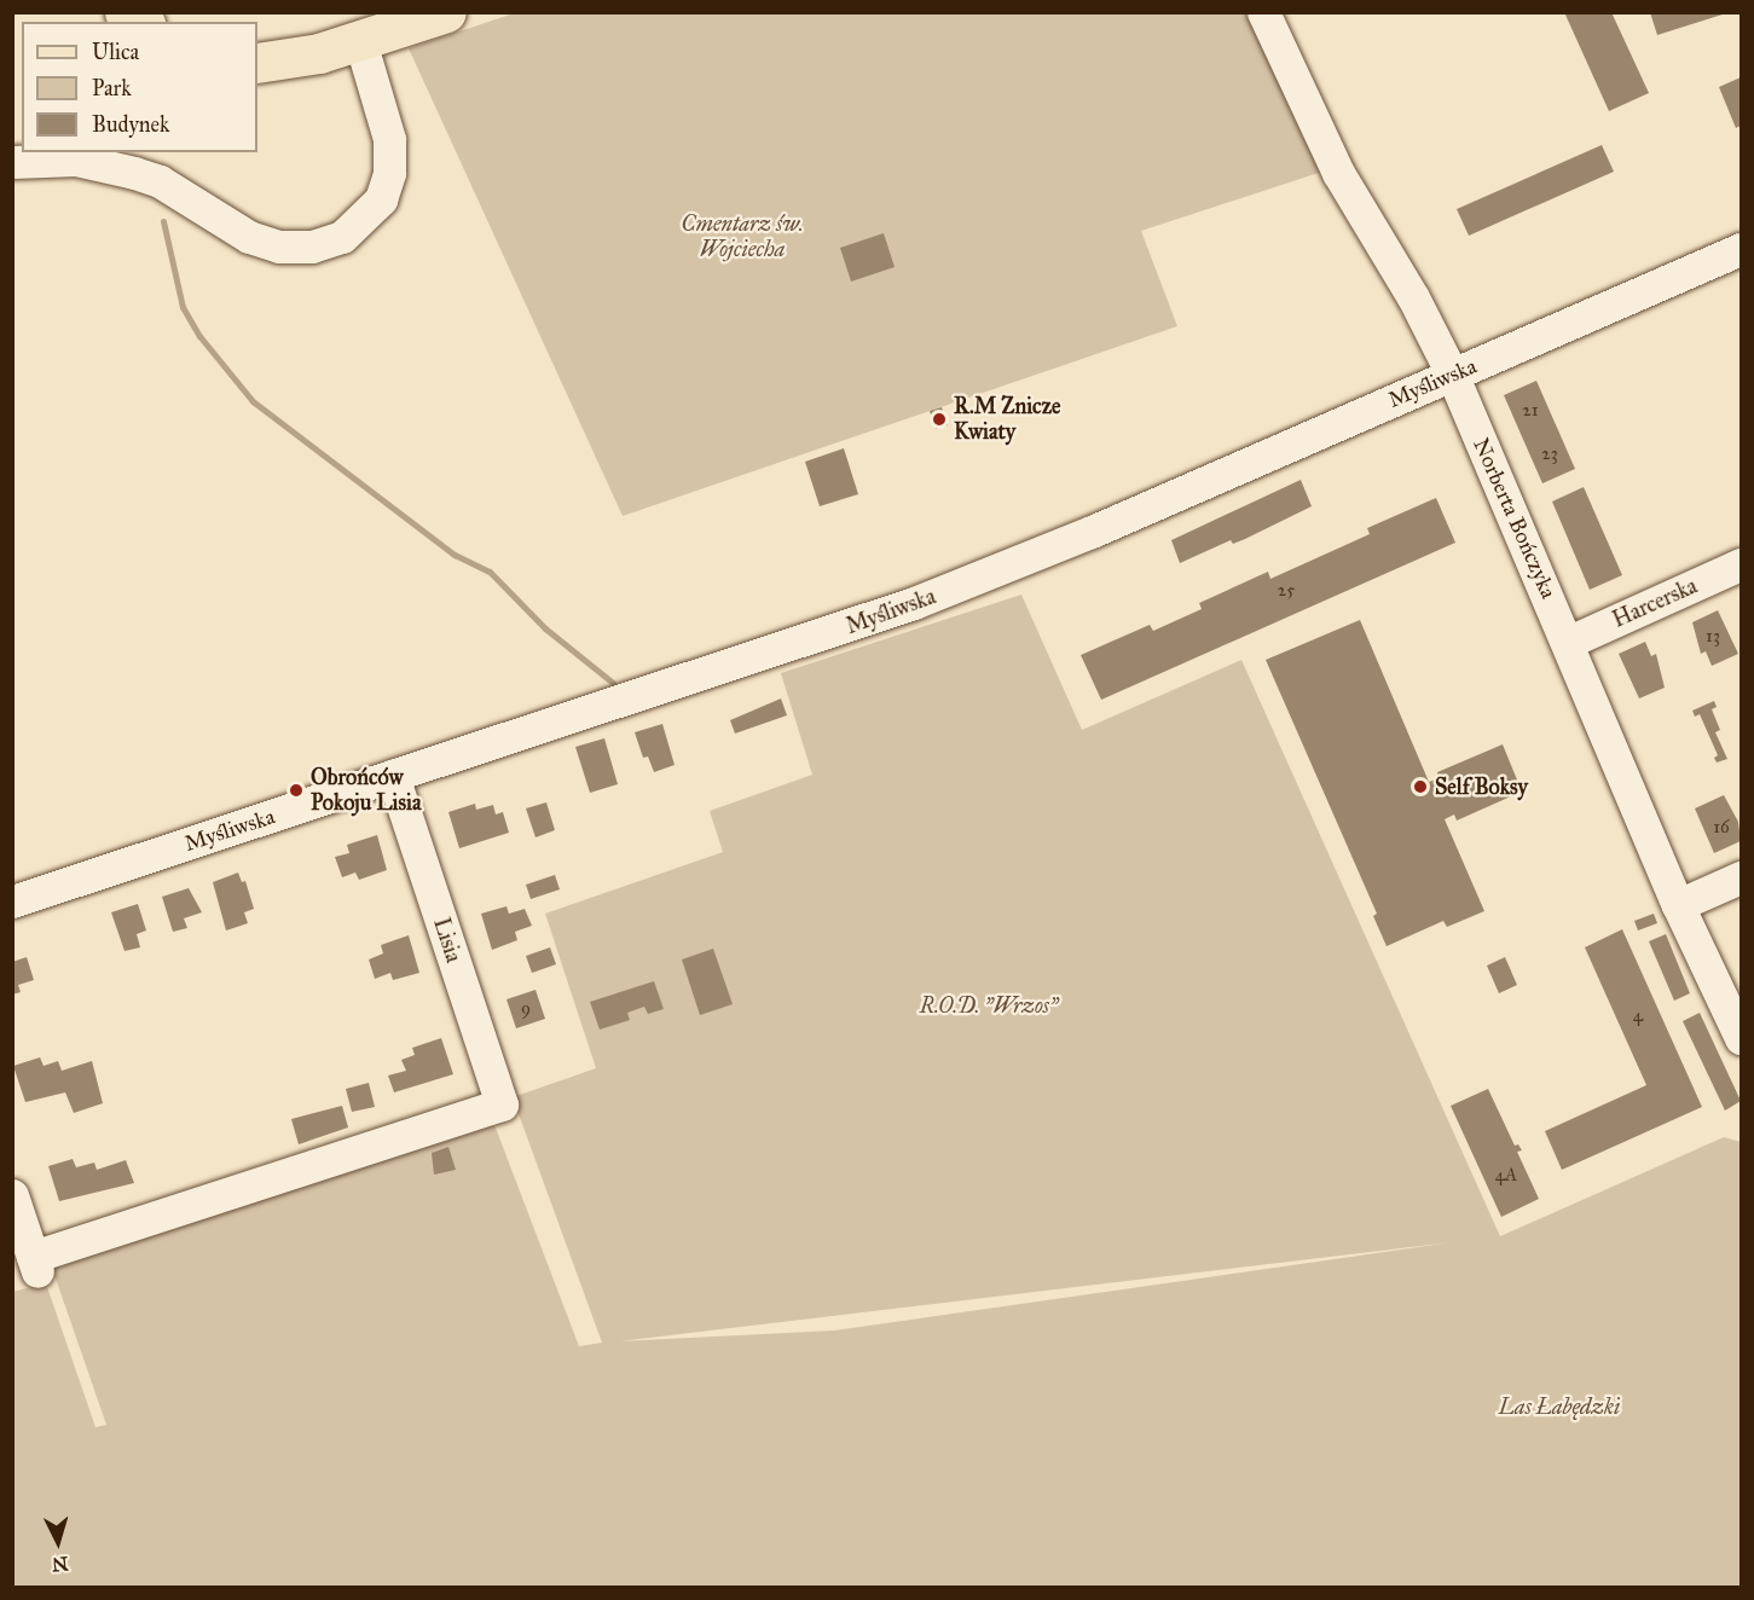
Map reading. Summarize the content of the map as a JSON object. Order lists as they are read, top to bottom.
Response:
{
  "streets": {
    "street": [
      "Myśliwska",
      "Norberta Bończyka",
      "Harcerska",
      "Lisia"
    ]
  },
  "crossings": [
    ["Myśliwska", "Norberta Bończyka"],
    ["Myśliwska", "Lisia"],
    ["Norberta Bończyka", "Harcerska"]
  ],
  "parks": ["Cmentarz św. Wojciecha", "R.O.D. \"Wrzos\"", "Las Łabędzki"],
  "places": ["R.M Znicze Kwiaty", "Self Boksy", "Obrońców Pokoju Lisia"],
  "house_numbers": [
    "21",
    "23",
    "25",
    "13",
    "16",
    "9",
    "4",
    "4A"
  ],
  "legend": ["Ulica", "Park", "Budynek"],
  "north": "bottom"
}
